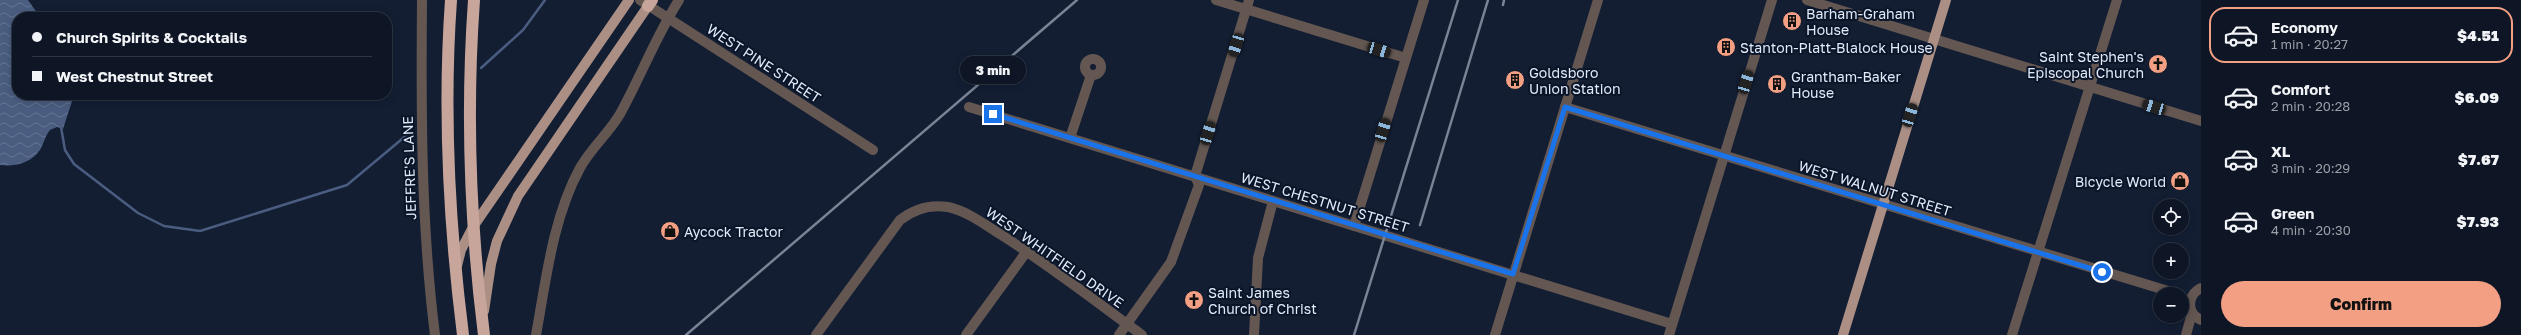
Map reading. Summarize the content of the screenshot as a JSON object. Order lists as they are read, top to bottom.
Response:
{
  "streets": {
    "street": [
      "WEST PINE STREET",
      "JEFFRE'S LANE",
      "WEST WALNUT STREET",
      "WEST CHESTNUT STREET",
      "WEST WHITFIELD DRIVE"
    ]
  },
  "places": {
    "building": [
      "Barham-Graham House",
      "Stanton-Platt-Blalock House",
      "Goldsboro Union Station",
      "Grantham-Baker House"
    ],
    "church": ["Saint Stephen's Episcopal Church", "Saint James Church of Christ"],
    "shop": ["Bicycle World", "Aycock Tractor"]
  },
  "page": {
    "list": [
      {
        "name": "Economy",
        "note": "1 min · 20:27",
        "value": "$4.51"
      },
      {
        "name": "Comfort",
        "note": "2 min · 20:28",
        "value": "$6.09"
      },
      {
        "name": "XL",
        "note": "3 min · 20:29",
        "value": "$7.67"
      },
      {
        "name": "Green",
        "note": "4 min · 20:30",
        "value": "$7.93"
      }
    ],
    "banner": ["Church Spirits & Cocktails", "West Chestnut Street"],
    "bubble": "3 min",
    "map_buttons": ["+", "−"],
    "buttons": "Confirm"
  }
}
